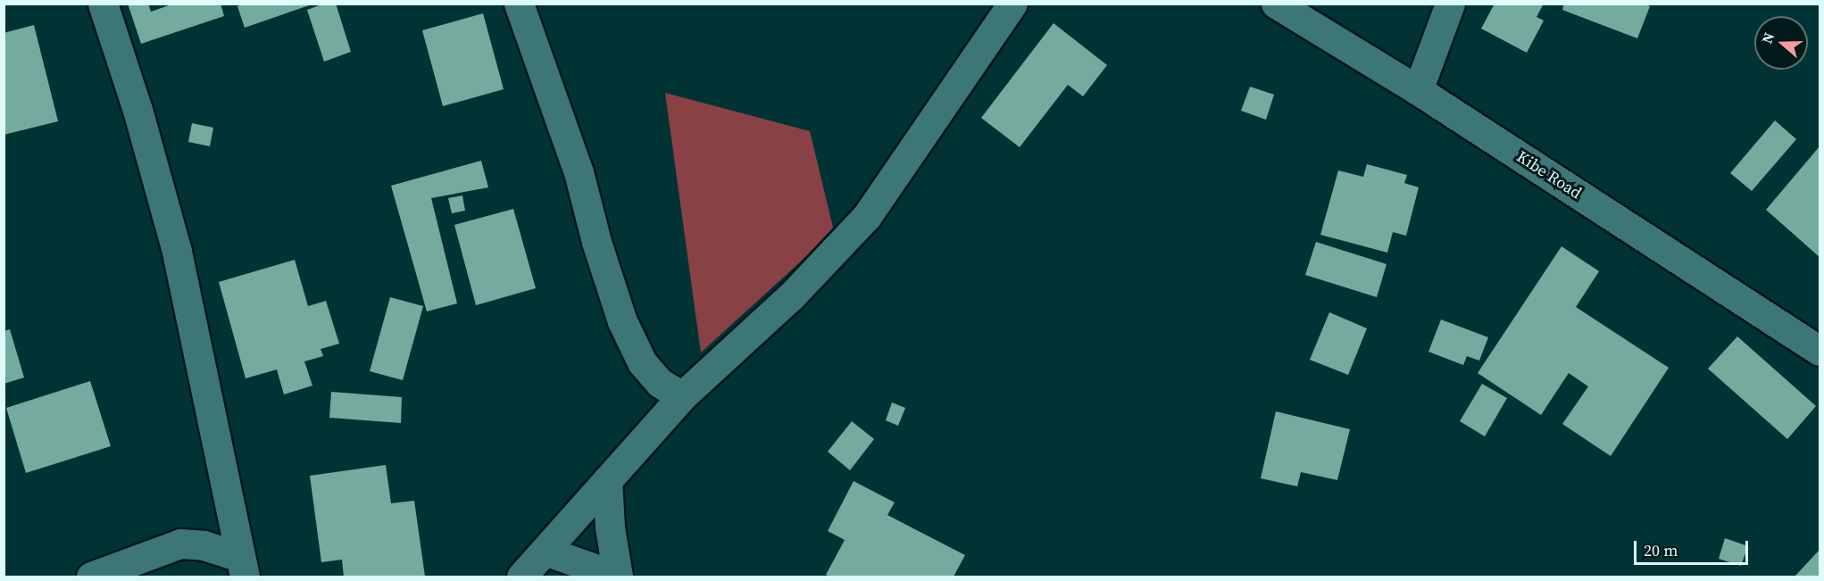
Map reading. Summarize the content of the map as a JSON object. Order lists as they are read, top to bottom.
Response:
{
  "streets": {
    "street": ["Kibe Road"]
  },
  "scale_bar": "20 m",
  "north": "left"
}
